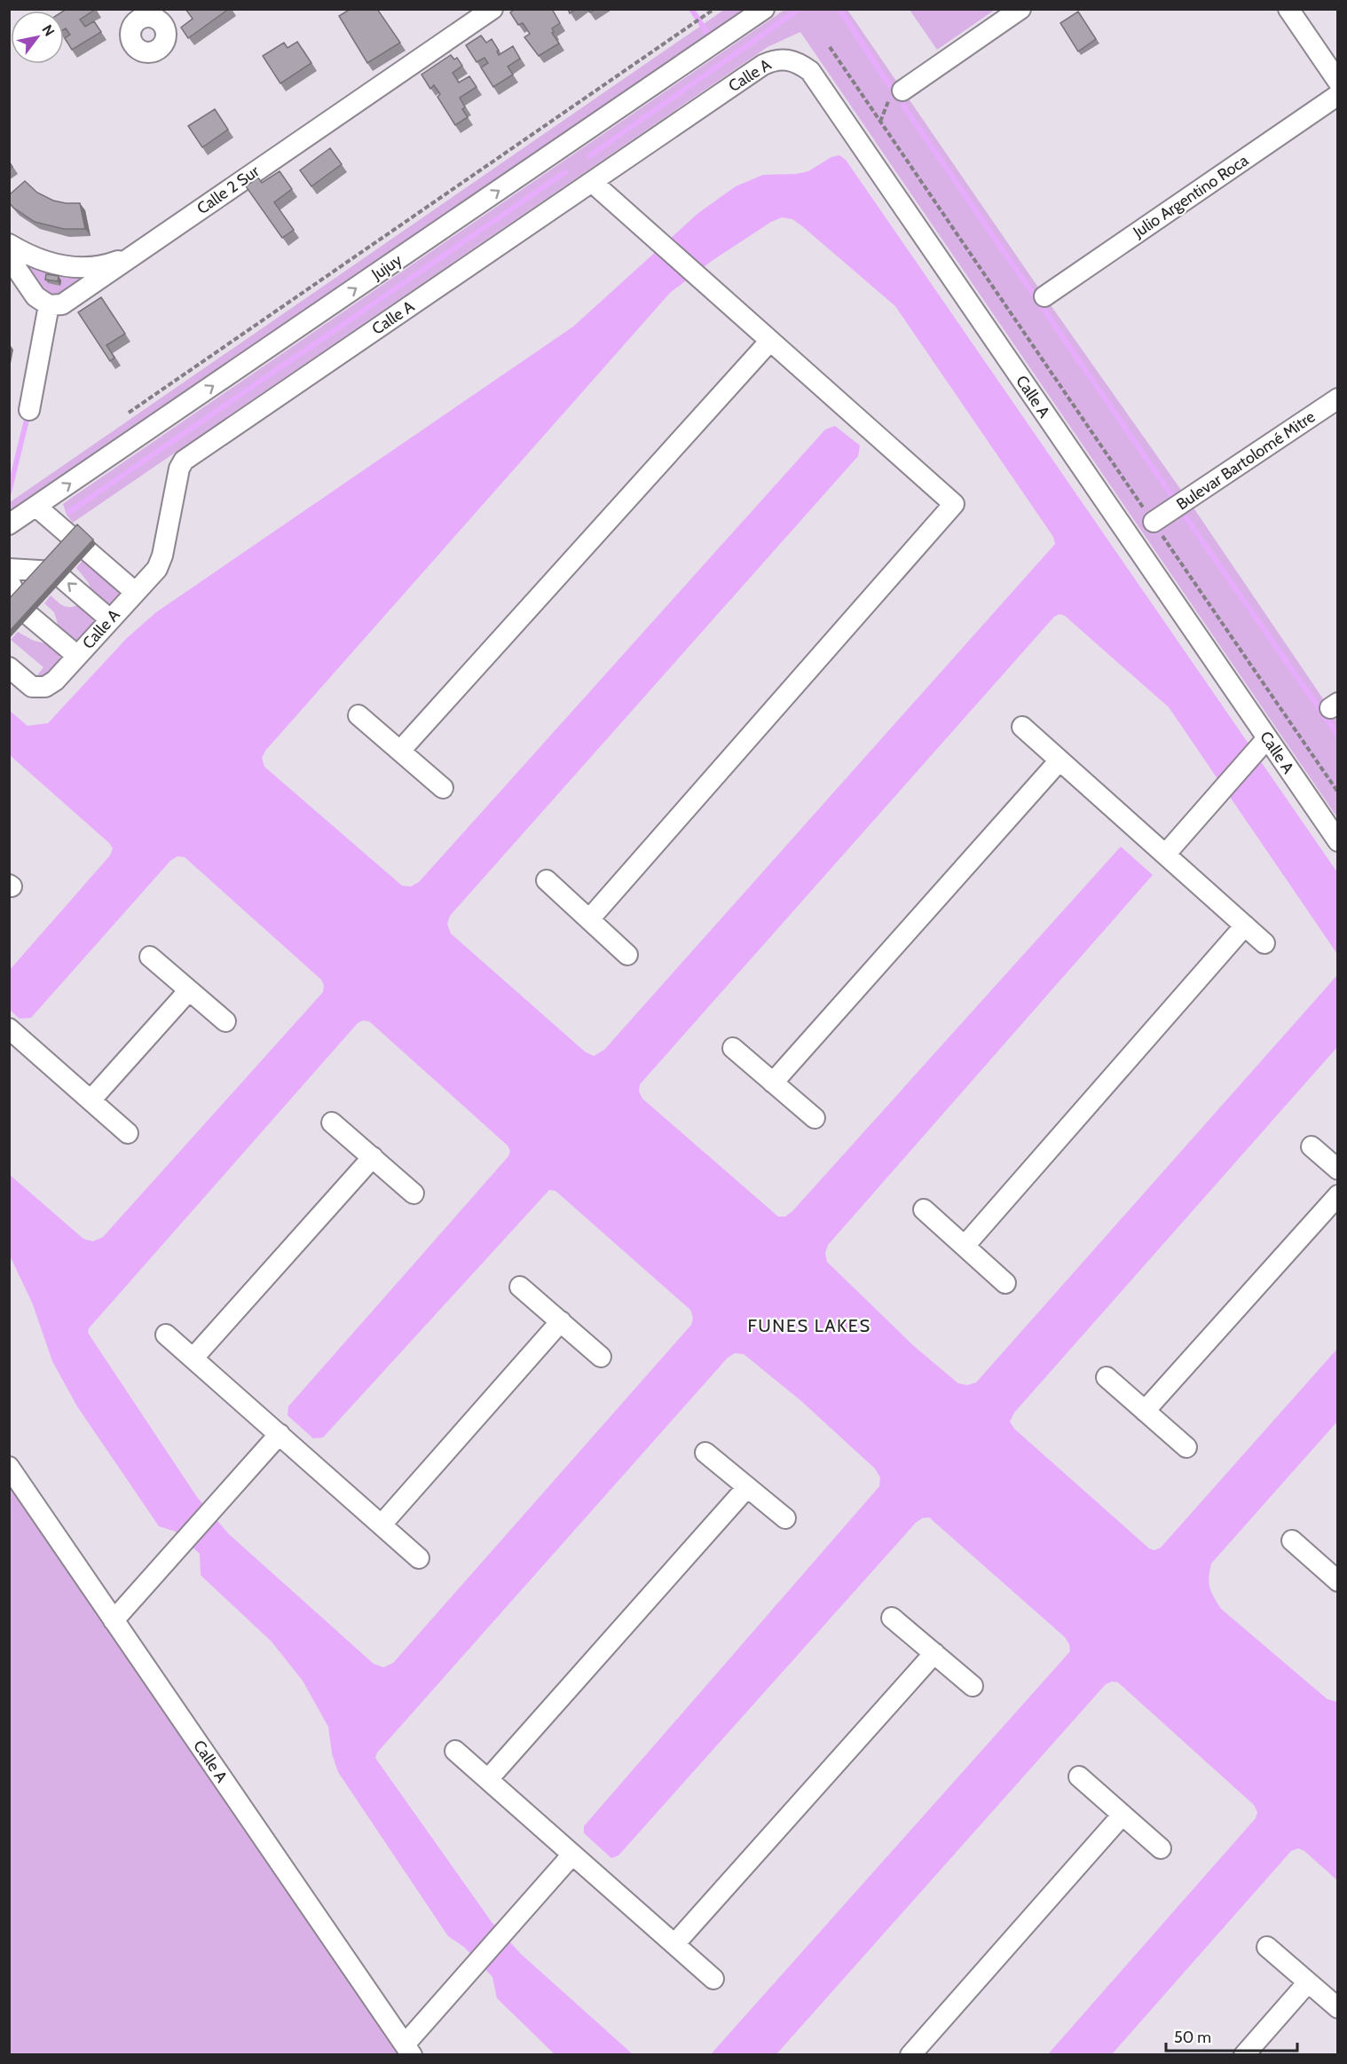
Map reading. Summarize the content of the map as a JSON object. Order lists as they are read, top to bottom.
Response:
{
  "streets": {
    "street": [
      "Calle A",
      "Calle 2 Sur",
      "Julio Argentino Roca",
      "Jujuy",
      "Bulevar Bartolomé Mitre"
    ]
  },
  "one_way": ["Jujuy"],
  "districts": ["FUNES LAKES"],
  "scale_bar": "50 m",
  "north": "top right"
}
